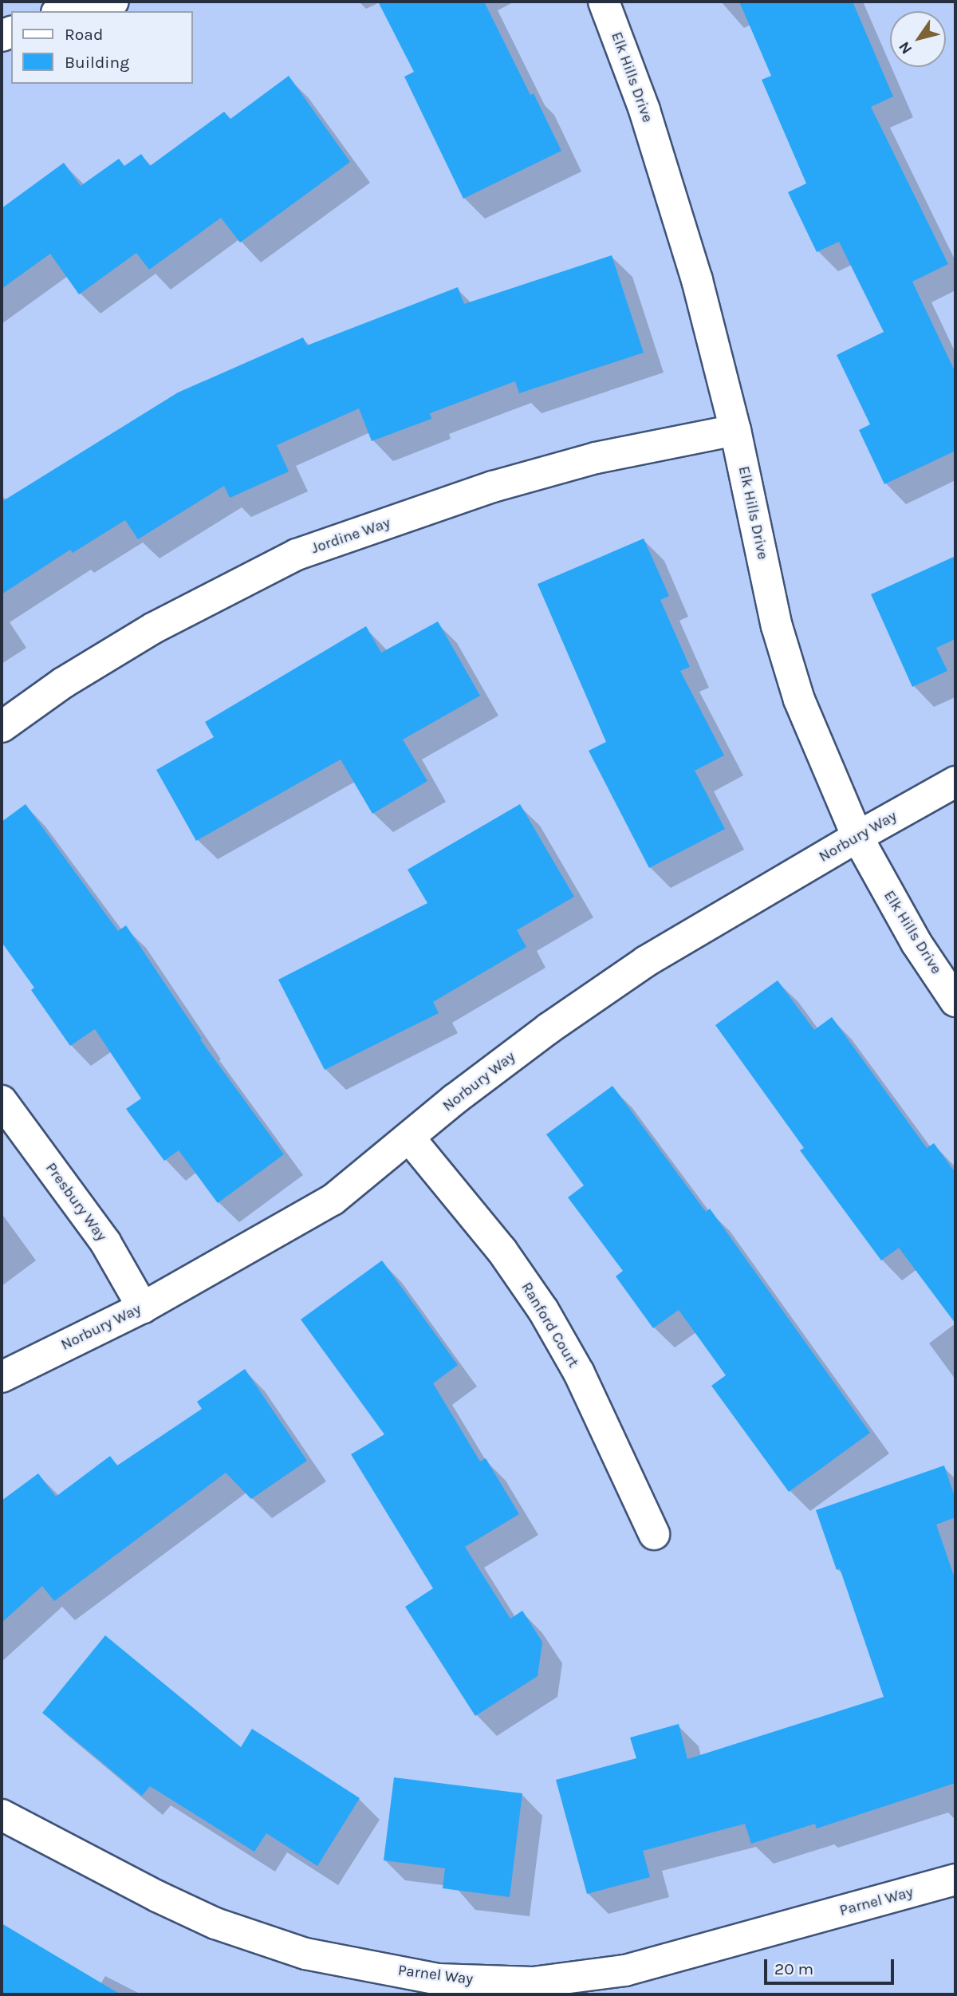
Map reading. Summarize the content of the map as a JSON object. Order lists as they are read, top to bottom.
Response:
{
  "streets": {
    "street": [
      "Elk Hills Drive",
      "Jordine Way",
      "Norbury Way",
      "Presbury Way",
      "Ranford Court",
      "Parnel Way"
    ]
  },
  "crossings": [
    ["Elk Hills Drive", "Jordine Way"],
    ["Elk Hills Drive", "Norbury Way"],
    ["Norbury Way", "Presbury Way"],
    ["Norbury Way", "Ranford Court"]
  ],
  "legend": ["Road", "Building"],
  "scale_bar": "20 m",
  "north": "bottom left"
}
